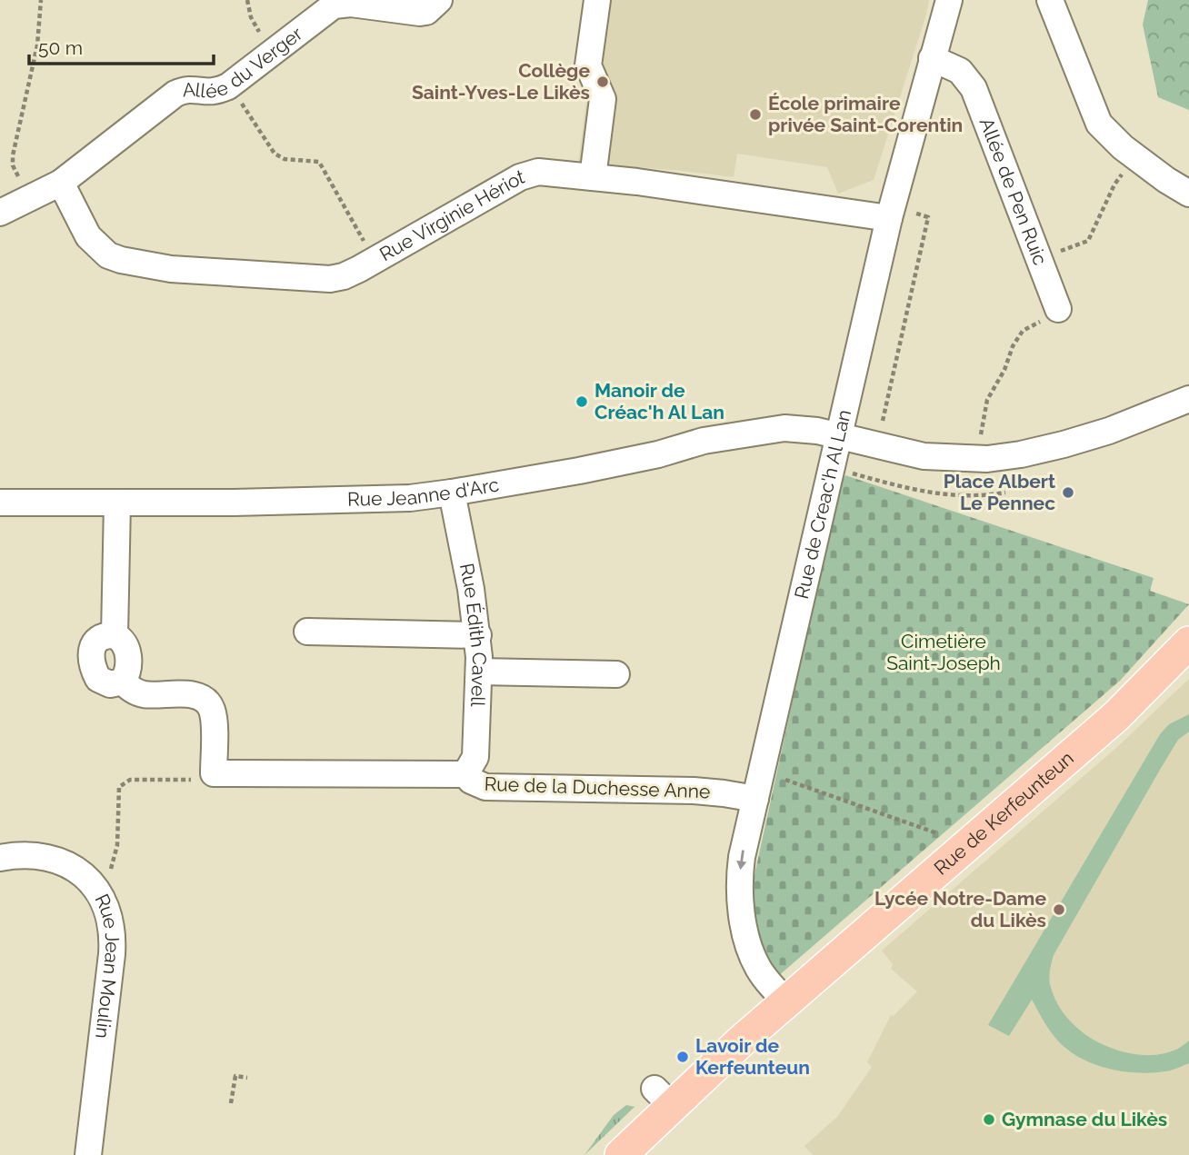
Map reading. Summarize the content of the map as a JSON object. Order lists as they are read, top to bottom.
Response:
{
  "streets": {
    "main road": ["Rue de Kerfeunteun"],
    "street": [
      "Allée du Verger",
      "Allée de Pen Ruic",
      "Rue Virginie Hériot",
      "Rue Jeanne d'Arc",
      "Rue de Creac'h Al Lan",
      "Rue Édith Cavell",
      "Rue de la Duchesse Anne",
      "Rue Jean Moulin"
    ]
  },
  "crossings": [
    ["Allée du Verger", "Rue Virginie Hériot"],
    ["Allée de Pen Ruic", "Rue de Creac'h Al Lan"],
    ["Rue Virginie Hériot", "Rue de Creac'h Al Lan"],
    ["Rue Jeanne d'Arc", "Rue de Creac'h Al Lan"],
    ["Rue Jeanne d'Arc", "Rue Édith Cavell"],
    ["Rue de Creac'h Al Lan", "Rue de la Duchesse Anne"],
    ["Rue de Creac'h Al Lan", "Rue de Kerfeunteun"],
    ["Rue Édith Cavell", "Rue de la Duchesse Anne"],
    ["Rue de la Duchesse Anne", "Rue Jean Moulin"]
  ],
  "parks": ["Cimetière Saint-Joseph"],
  "places": [
    "Collège Saint-Yves-Le Likès",
    "École primaire privée Saint-Corentin",
    "Manoir de Créac'h Al Lan",
    "Place Albert Le Pennec",
    "Lycée Notre-Dame du Likès",
    "Lavoir de Kerfeunteun",
    "Gymnase du Likès"
  ],
  "scale_bar": "50 m"
}
